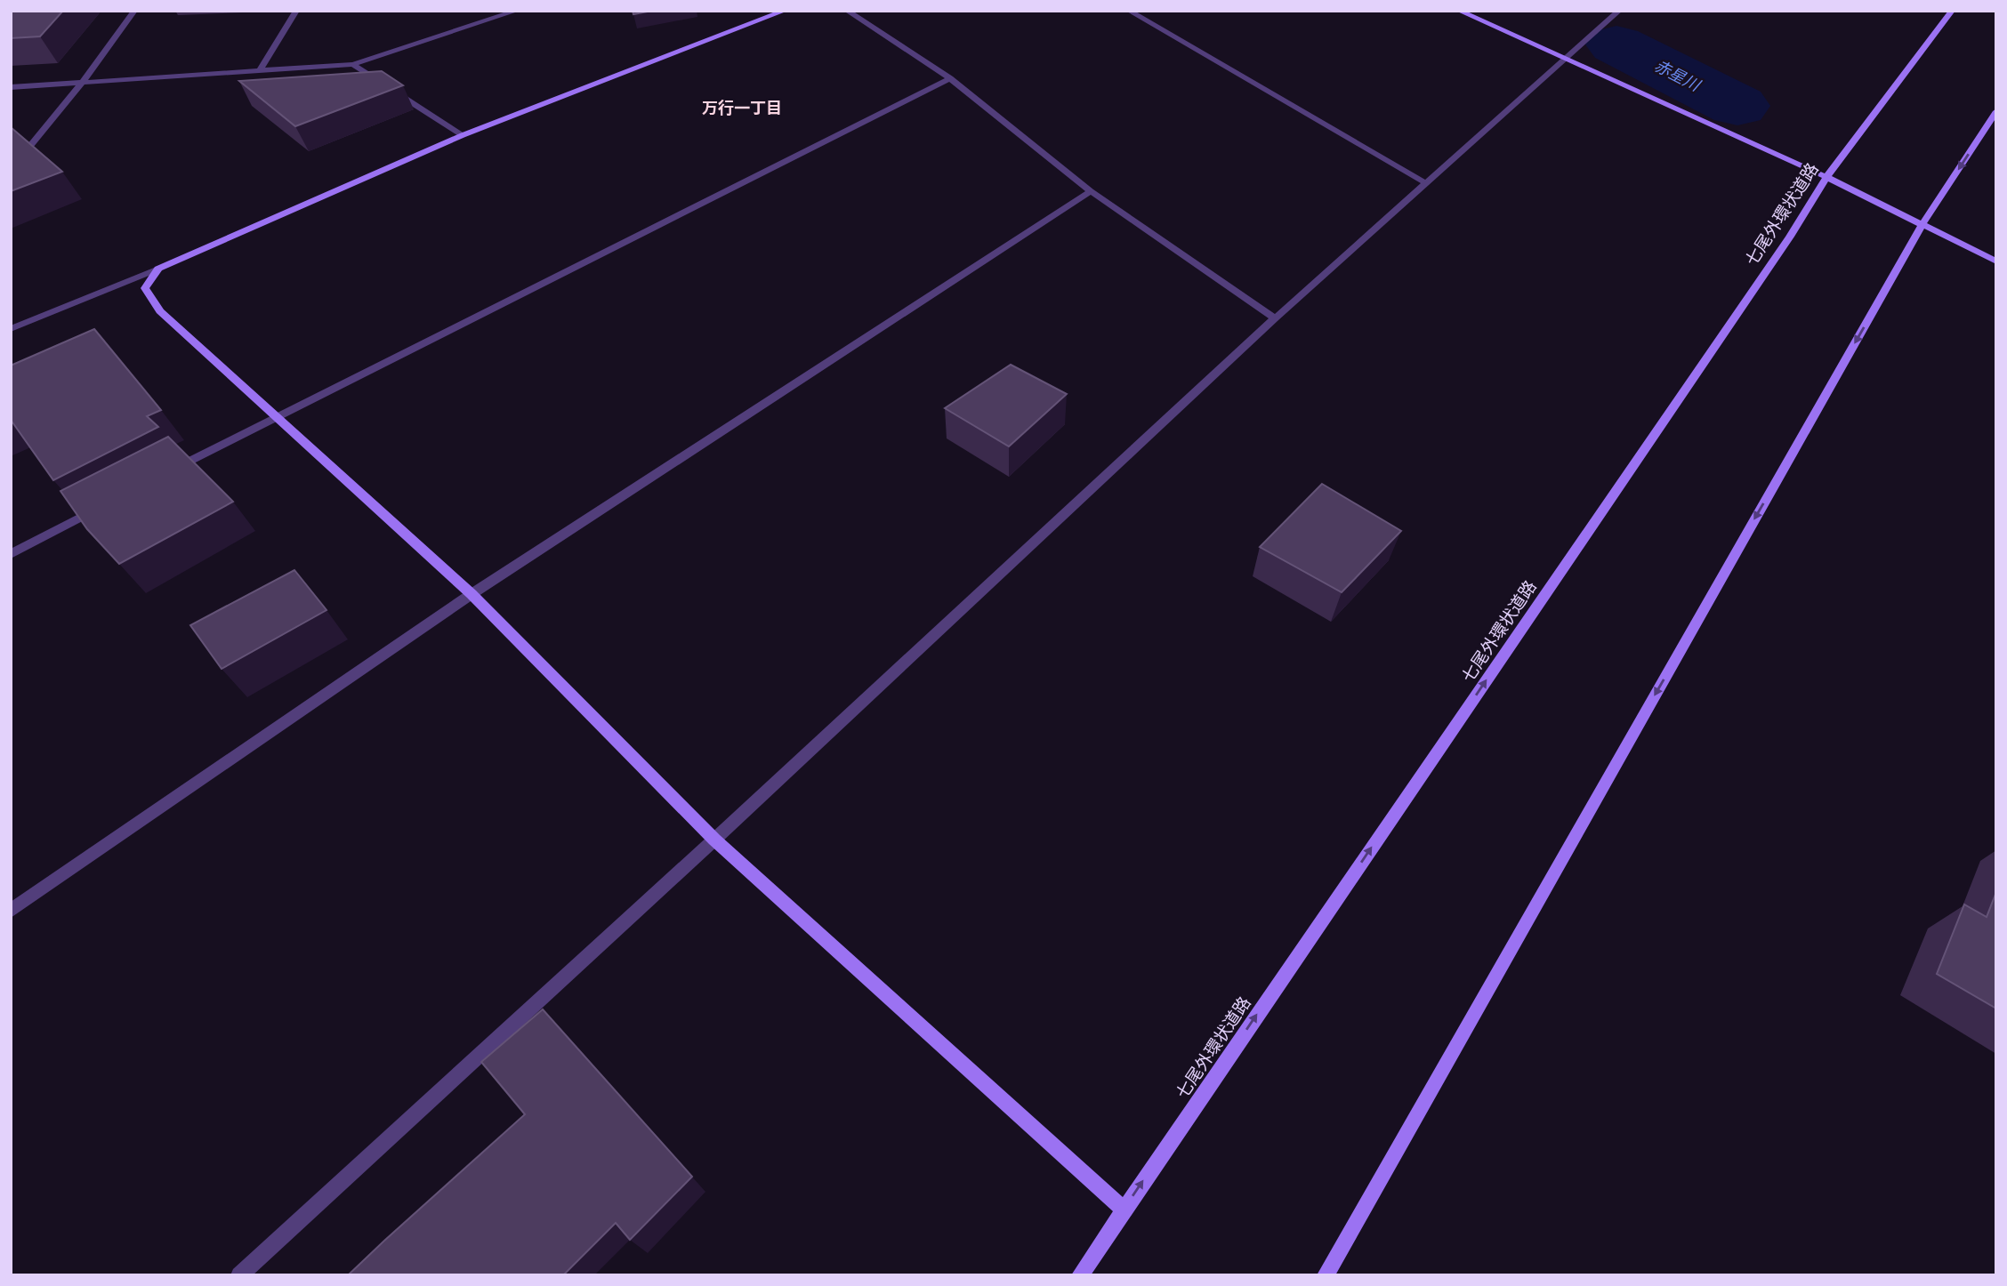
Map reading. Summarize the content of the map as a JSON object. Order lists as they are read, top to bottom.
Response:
{
  "streets": {
    "street": ["七尾外環状道路"]
  },
  "one_way": ["七尾外環状道路"],
  "districts": ["万行一丁目"],
  "water": ["赤星川"]
}
